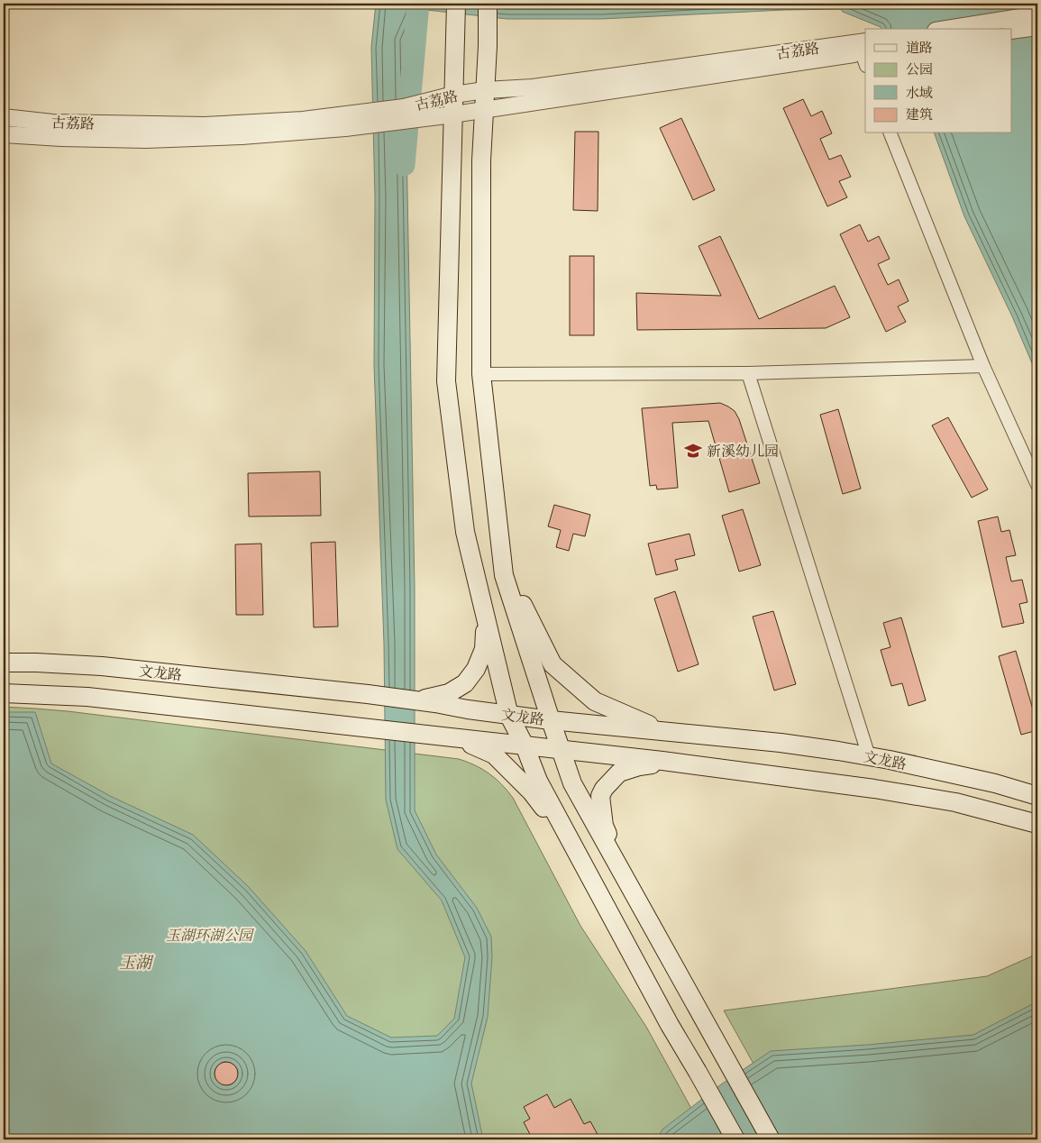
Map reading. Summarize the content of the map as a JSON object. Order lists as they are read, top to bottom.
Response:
{
  "streets": {
    "main road": ["文龙路"],
    "street": ["古荔路"]
  },
  "water": ["玉湖"],
  "parks": ["玉湖环湖公园"],
  "places": {
    "school or university": ["新溪幼儿园"]
  },
  "legend": [
    "道路",
    "公园",
    "水域",
    "建筑"
  ]
}
